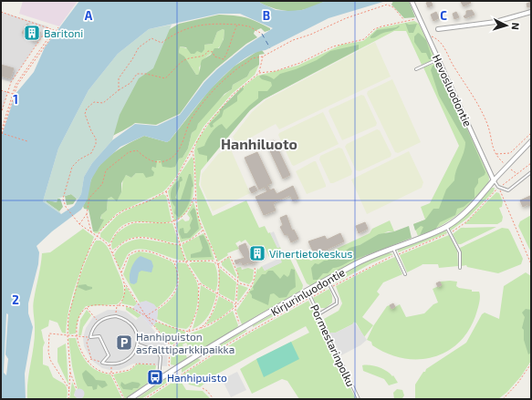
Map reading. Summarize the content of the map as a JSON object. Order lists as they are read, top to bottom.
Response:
{
  "streets": {
    "street": ["Hevosluodontie", "Kirjurinluodontie"],
    "lane": ["Pormestarinpolku"]
  },
  "crossings": [
    ["Hevosluodontie", "Kirjurinluodontie"],
    ["Kirjurinluodontie", "Pormestarinpolku"]
  ],
  "districts": ["Hanhiluoto"],
  "places": {
    "building": ["Baritoni", "Vihertietokeskus"],
    "parking": ["Hanhipuiston asfalttiparkkipaikka"],
    "bus stop": ["Hanhipuisto"]
  },
  "north": "right",
  "grid": {
    "columns": ["A", "B", "C"],
    "rows": ["1", "2"]
  }
}
